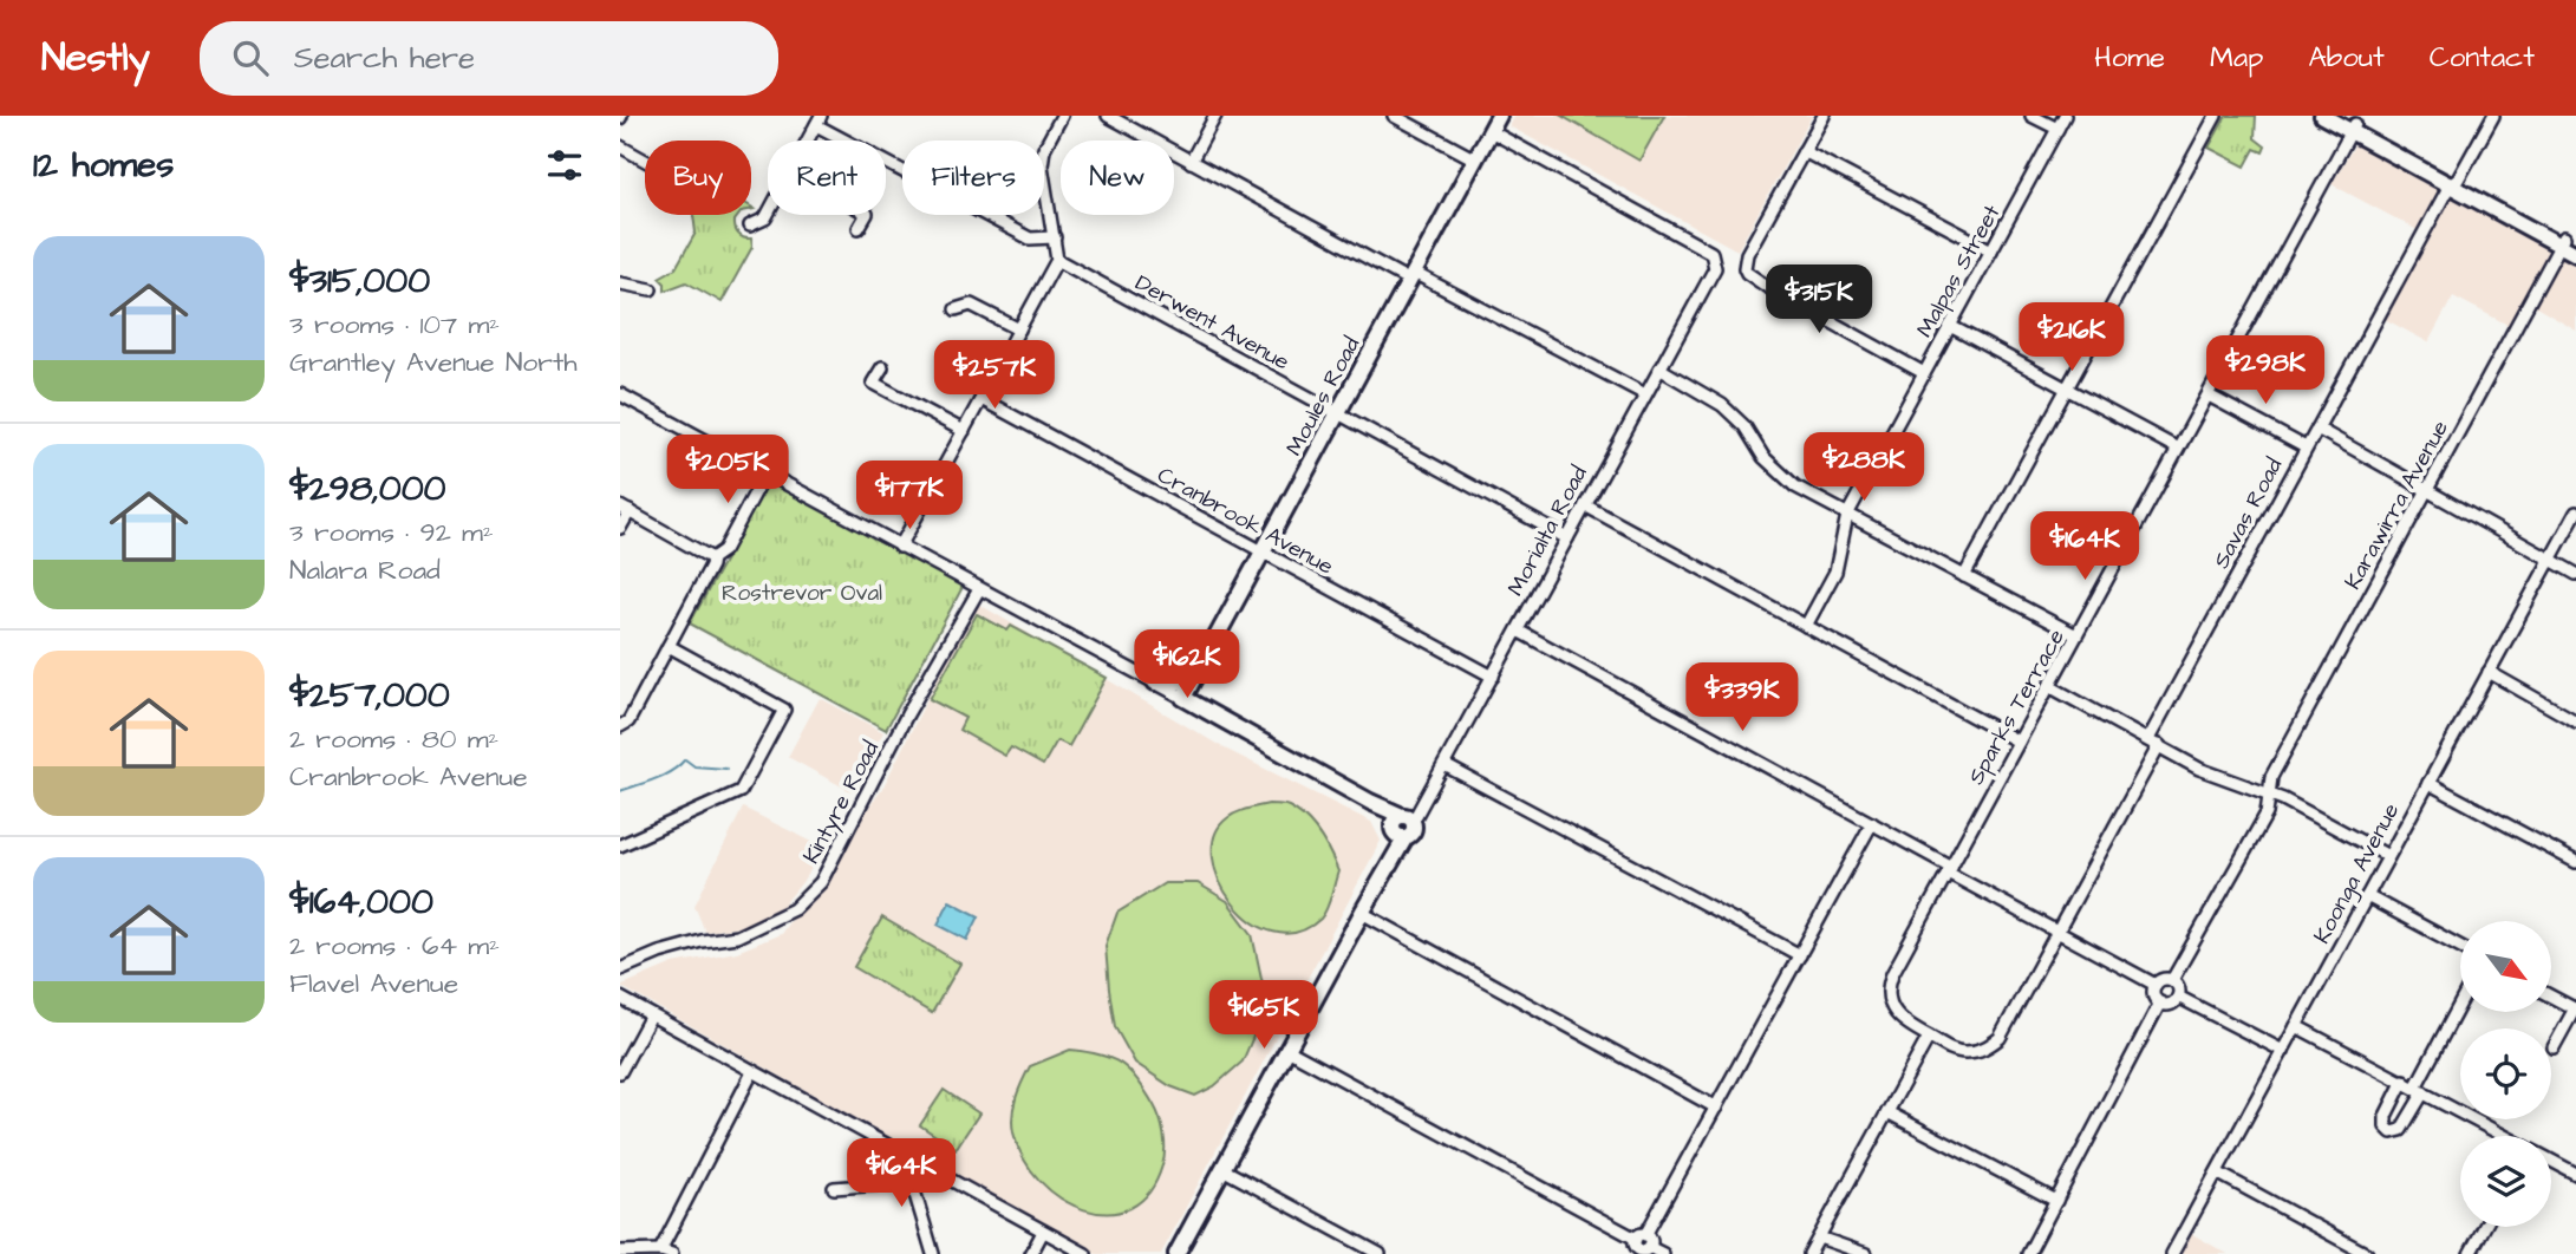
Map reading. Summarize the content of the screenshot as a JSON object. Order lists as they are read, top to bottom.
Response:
{
  "streets": {
    "main road": ["Moules Road", "Morialta Road"],
    "street": [
      "Malpas Street",
      "Derwent Avenue",
      "Karawirra Avenue",
      "Savas Road",
      "Cranbrook Avenue",
      "Sparks Terrace",
      "Kintyre Road",
      "Koonga Avenue"
    ]
  },
  "crossings": [
    ["Derwent Avenue", "Moules Road"],
    ["Derwent Avenue", "Morialta Road"],
    ["Moules Road", "Cranbrook Avenue"],
    ["Moules Road", "Morialta Road"],
    ["Cranbrook Avenue", "Morialta Road"]
  ],
  "parks": ["Rostrevor Oval"],
  "north": "bottom right",
  "page": {
    "header": "Nestly",
    "search": "Search here",
    "nav": [
      "Home",
      "Map",
      "About",
      "Contact"
    ],
    "heading": "12 homes",
    "chip": [
      "Buy",
      "Rent",
      "Filters",
      "New"
    ],
    "list": [
      {
        "name": "$315,000",
        "note": "3 rooms · 107 m² · Grantley Avenue North"
      },
      {
        "name": "$298,000",
        "note": "3 rooms · 92 m² · Nalara Road"
      },
      {
        "name": "$257,000",
        "note": "2 rooms · 80 m² · Cranbrook Avenue"
      },
      {
        "name": "$164,000",
        "note": "2 rooms · 64 m² · Flavel Avenue"
      }
    ],
    "price": [
      "$315K",
      "$216K",
      "$298K",
      "$257K",
      "$288K",
      "$205K",
      "$177K",
      "$164K",
      "$162K",
      "$339K",
      "$165K",
      "$164K"
    ]
  }
}
